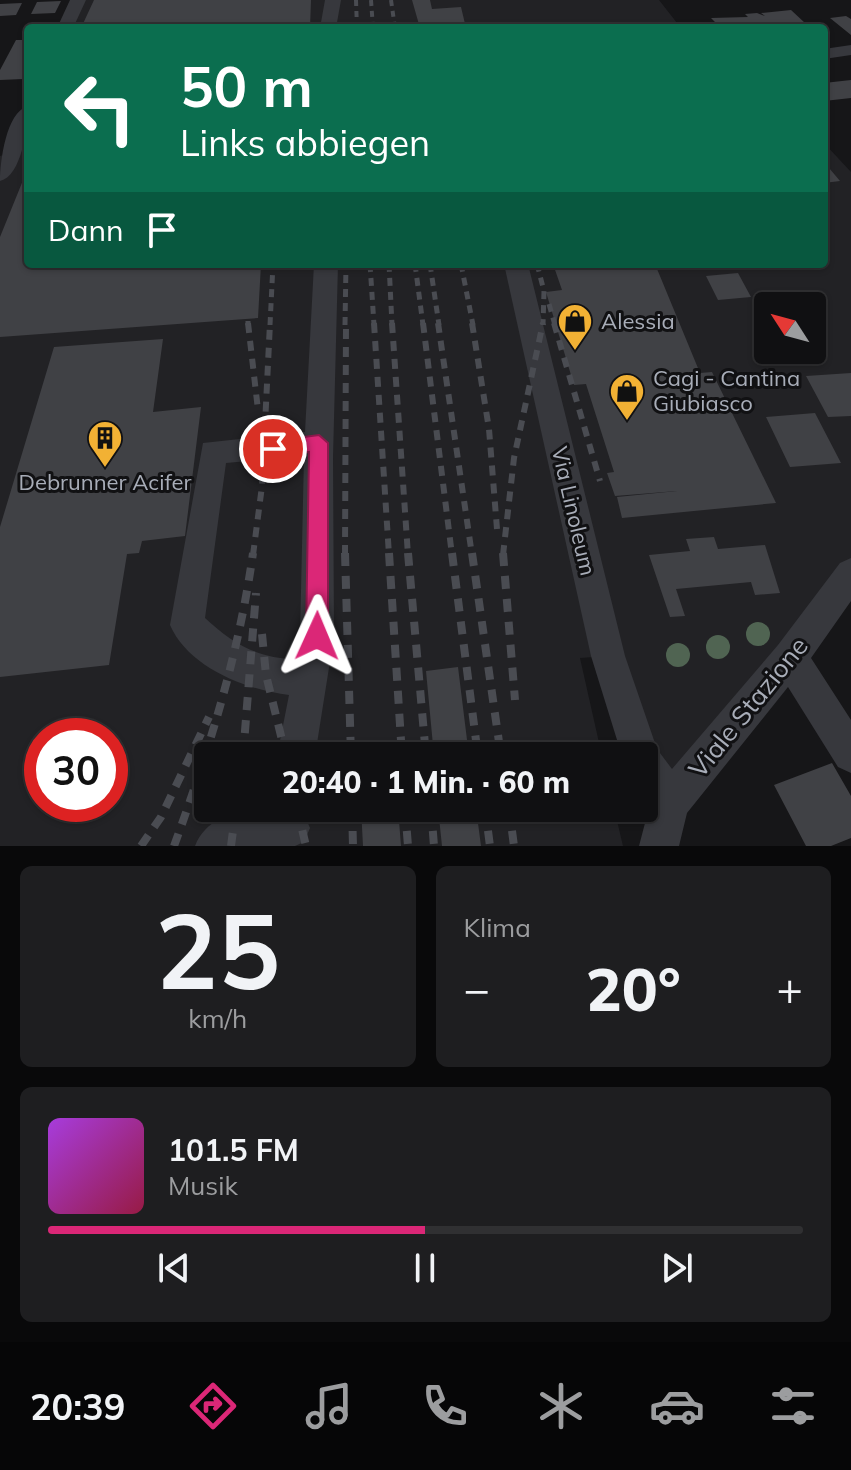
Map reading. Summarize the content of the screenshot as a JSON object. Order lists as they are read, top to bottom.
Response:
{
  "streets": {
    "street": ["Via Linoleum", "Viale Stazione"]
  },
  "places": {
    "shop": ["Alessia", "Cagi - Cantina Giubiasco"],
    "building": ["Debrunner Acifer"]
  },
  "north": "top left",
  "page": {
    "turn": ["50 m", "Links abbiegen"],
    "then": "Dann",
    "limit": "30",
    "trip": "20:40 · 1 Min. · 60 m",
    "tile": [
      ["25", "km/h"],
      "Klima"
    ],
    "heat": ["−", "20°", "+"],
    "song": ["101.5 FM", "Musik"],
    "tabs": "20:39"
  }
}
